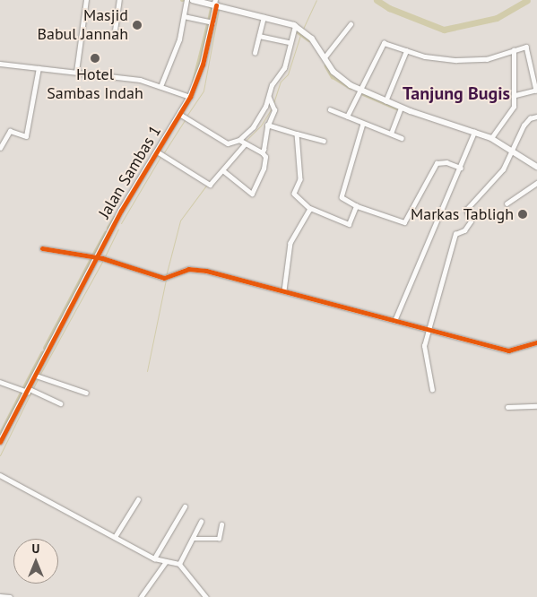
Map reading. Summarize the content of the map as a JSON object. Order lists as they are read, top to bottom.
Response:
{
  "streets": {
    "street": ["Jalan Sambas 1"]
  },
  "districts": ["Tanjung Bugis"],
  "places": ["Masjid Babul Jannah", "Hotel Sambas Indah", "Markas Tabligh"],
  "north": "top"
}
